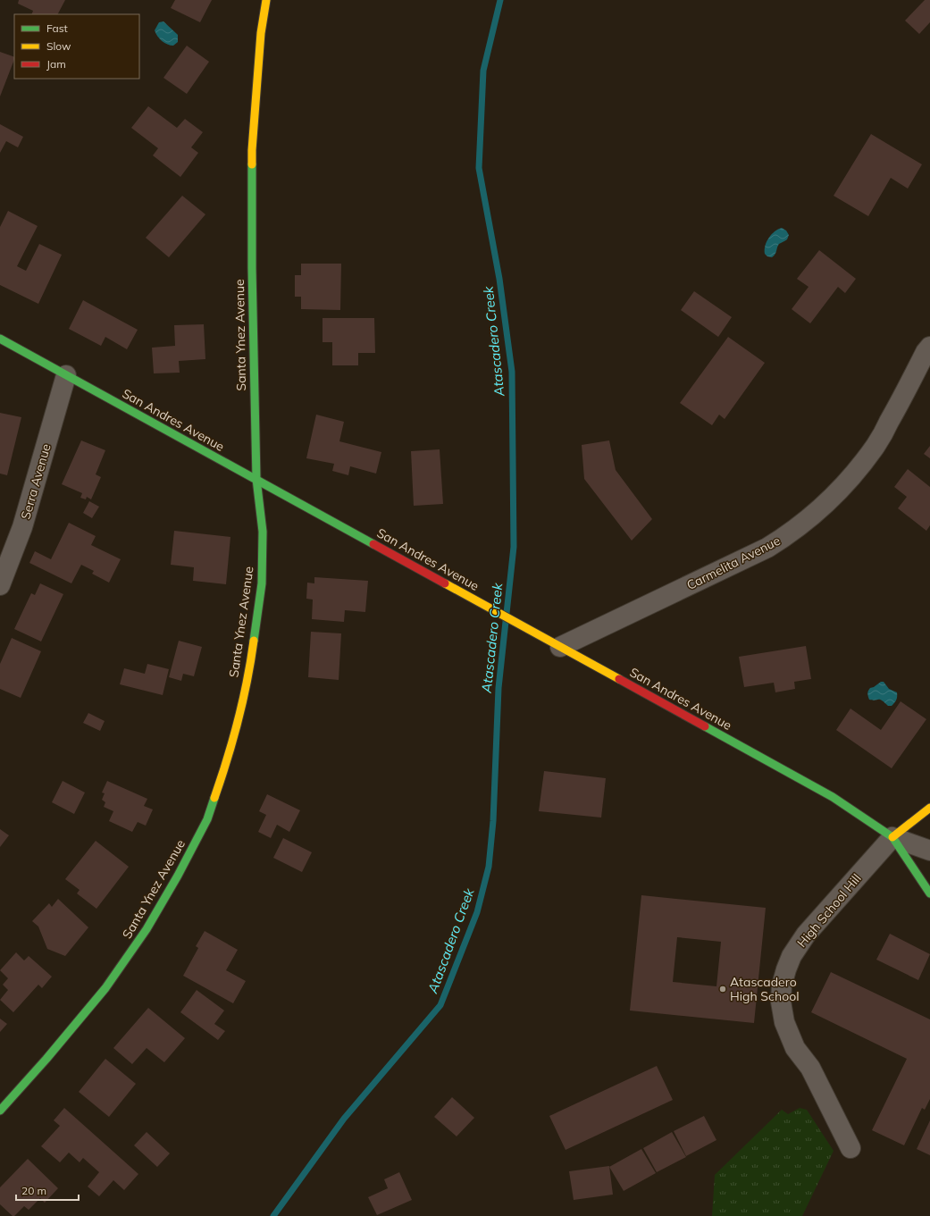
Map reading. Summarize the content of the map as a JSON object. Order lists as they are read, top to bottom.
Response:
{
  "streets": {
    "street": [
      "Santa Ynez Avenue",
      "San Andres Avenue",
      "Serra Avenue",
      "Carmelita Avenue",
      "High School Hill"
    ]
  },
  "crossings": [
    ["Santa Ynez Avenue", "San Andres Avenue"],
    ["San Andres Avenue", "Serra Avenue"],
    ["San Andres Avenue", "Carmelita Avenue"],
    ["San Andres Avenue", "High School Hill"]
  ],
  "water": ["Atascadero Creek"],
  "places": ["Atascadero High School"],
  "legend": ["Fast", "Slow", "Jam"],
  "scale_bar": "20 m"
}
